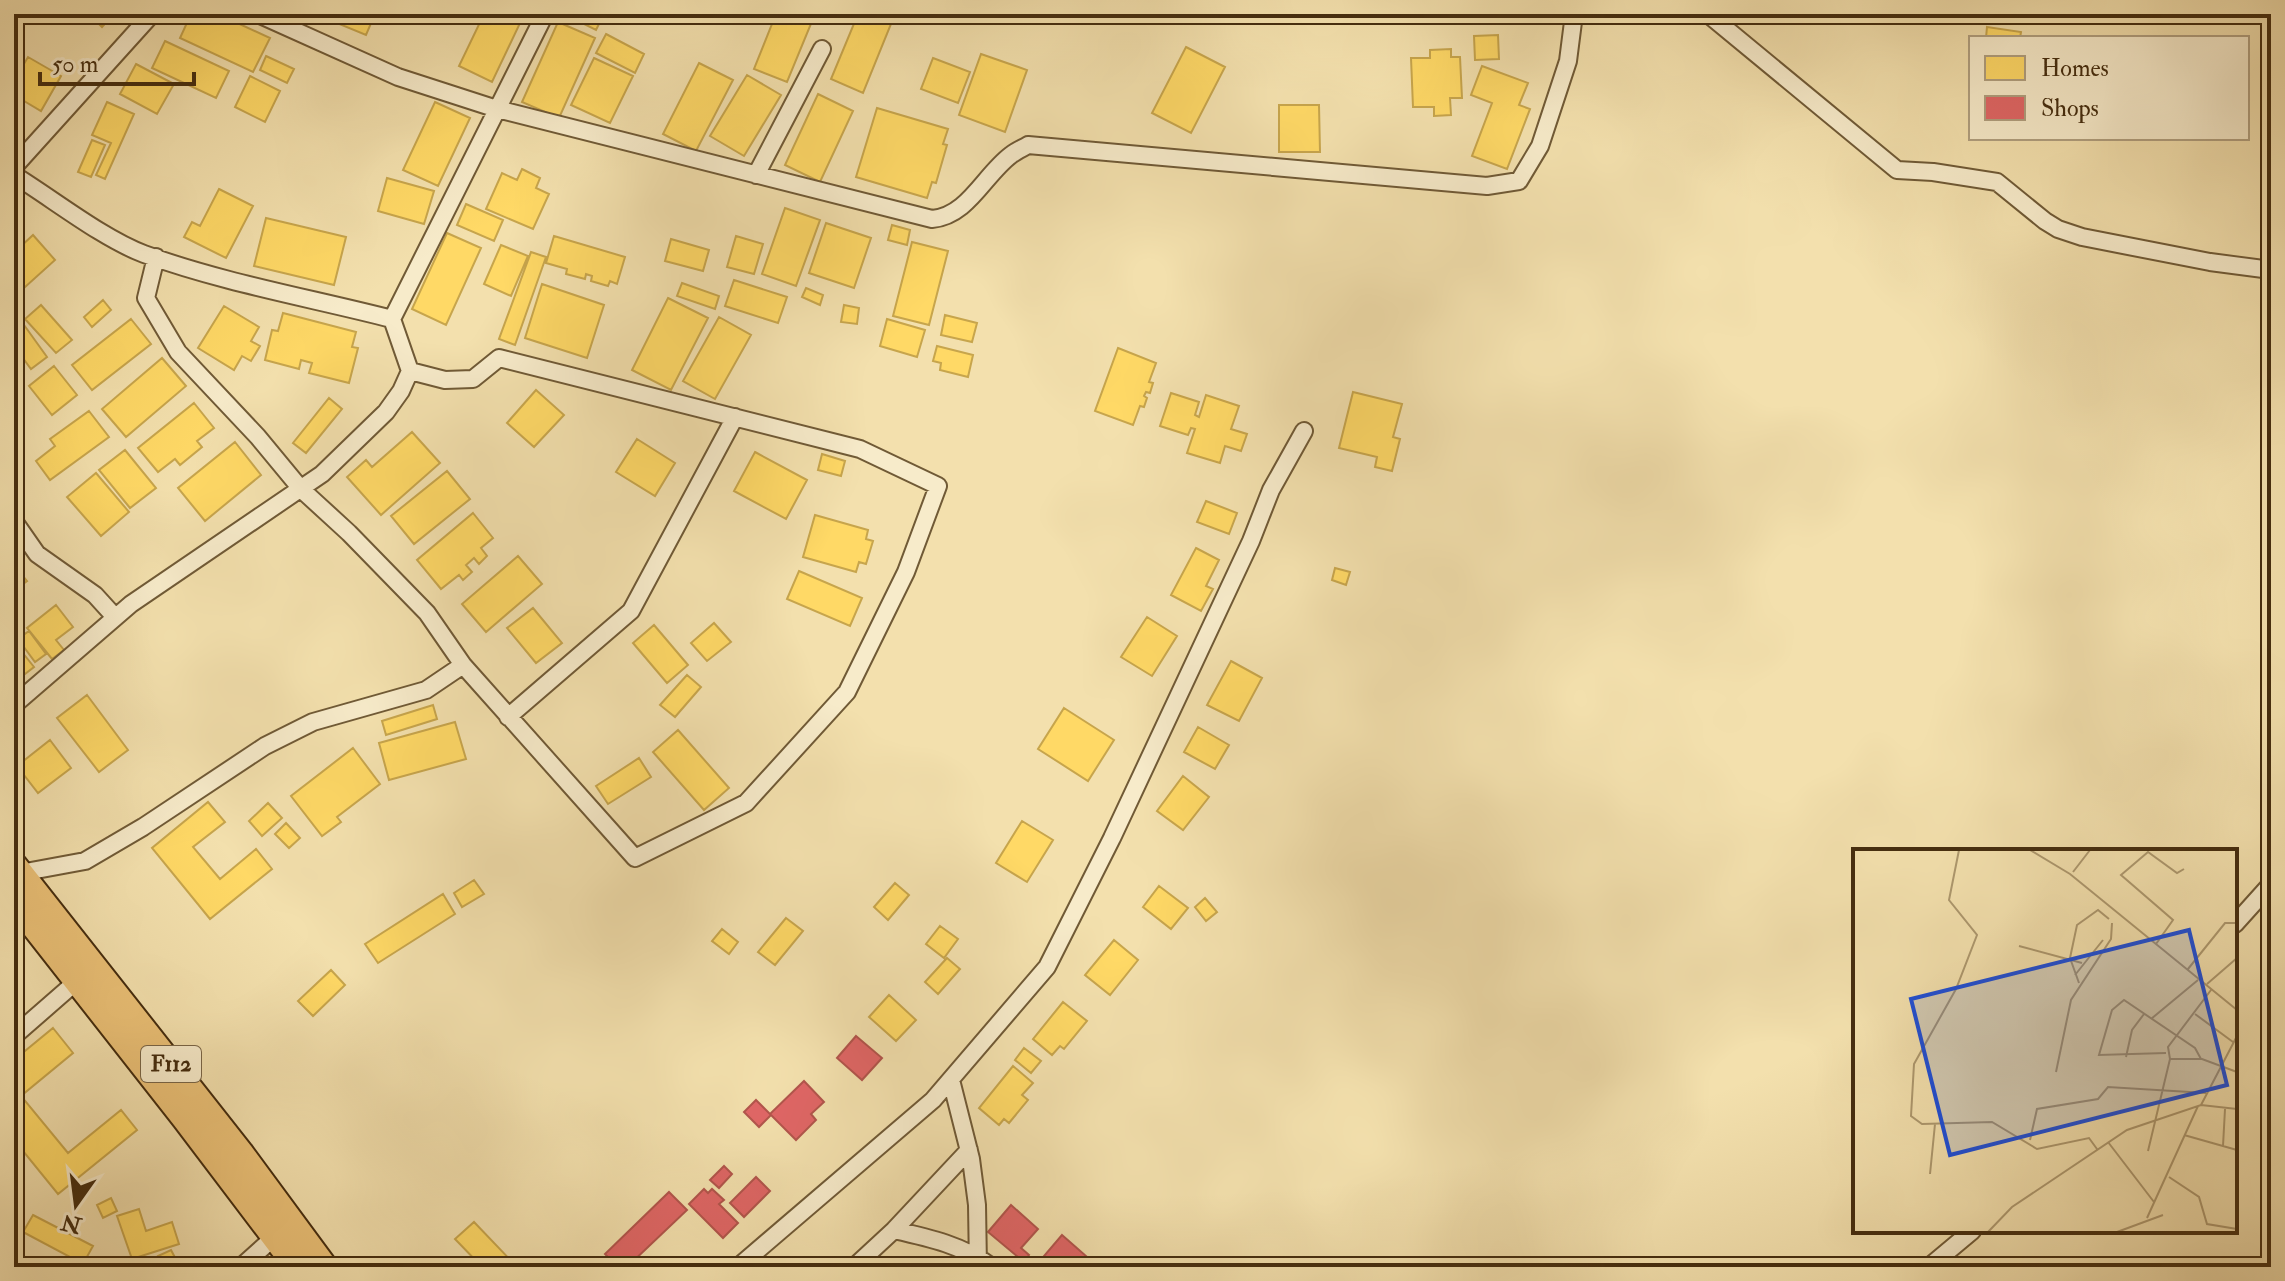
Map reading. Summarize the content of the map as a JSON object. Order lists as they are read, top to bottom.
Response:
{
  "streets": {
    "main road": ["F112"]
  },
  "legend": ["Homes", "Shops"],
  "scale_bar": "50 m",
  "north": "bottom"
}
